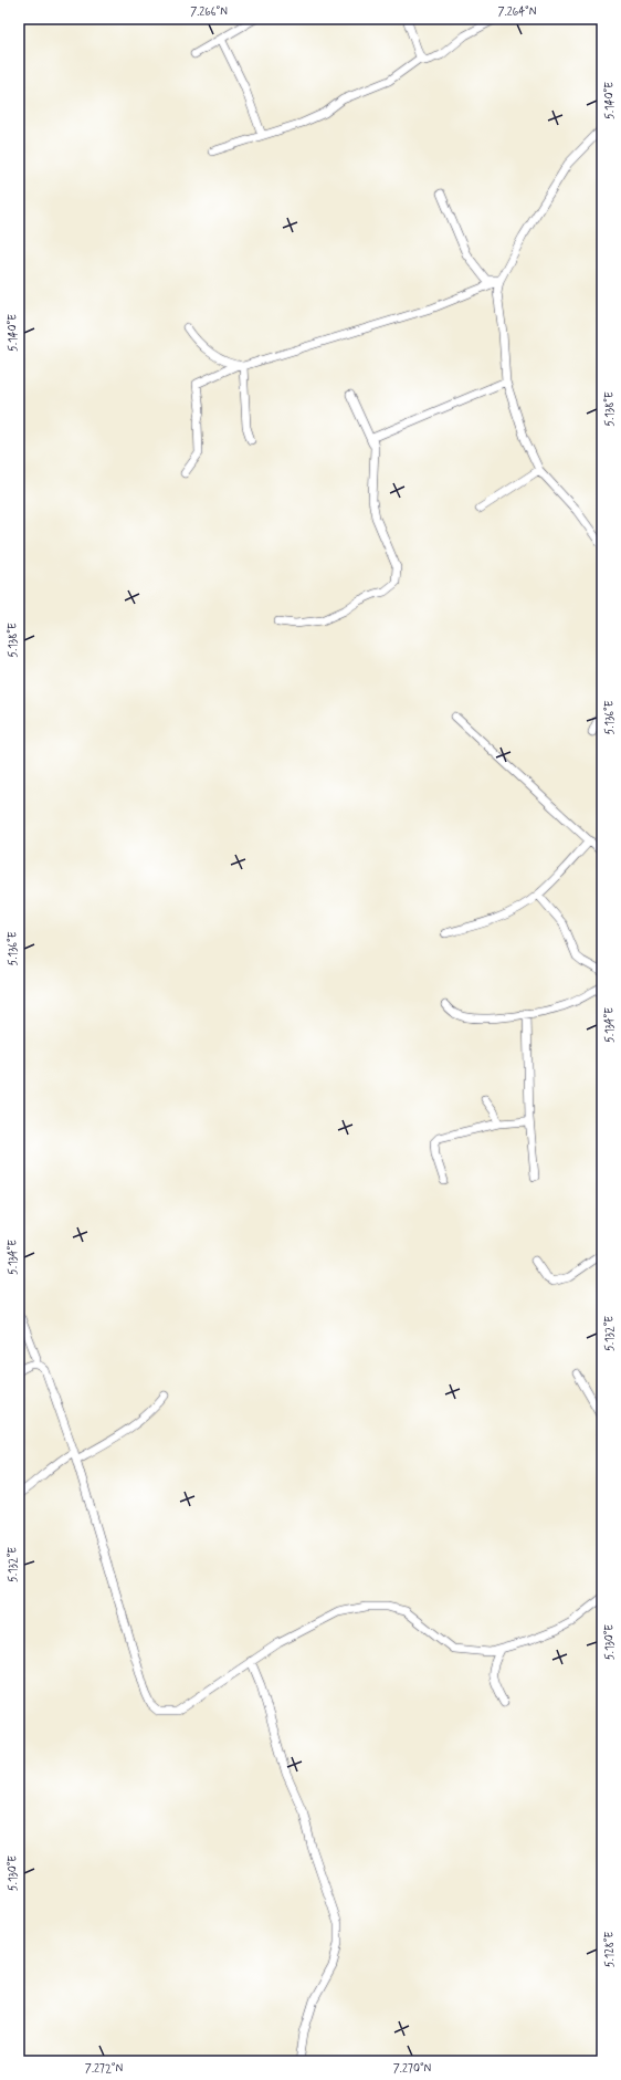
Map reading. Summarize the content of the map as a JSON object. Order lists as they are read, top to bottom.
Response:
{
  "coordinates": [
    "7.266°N",
    "7.264°N",
    "5.140°E",
    "5.138°E",
    "5.136°E",
    "5.134°E",
    "5.132°E",
    "5.130°E",
    "5.128°E",
    "7.272°N",
    "7.270°N"
  ]
}
